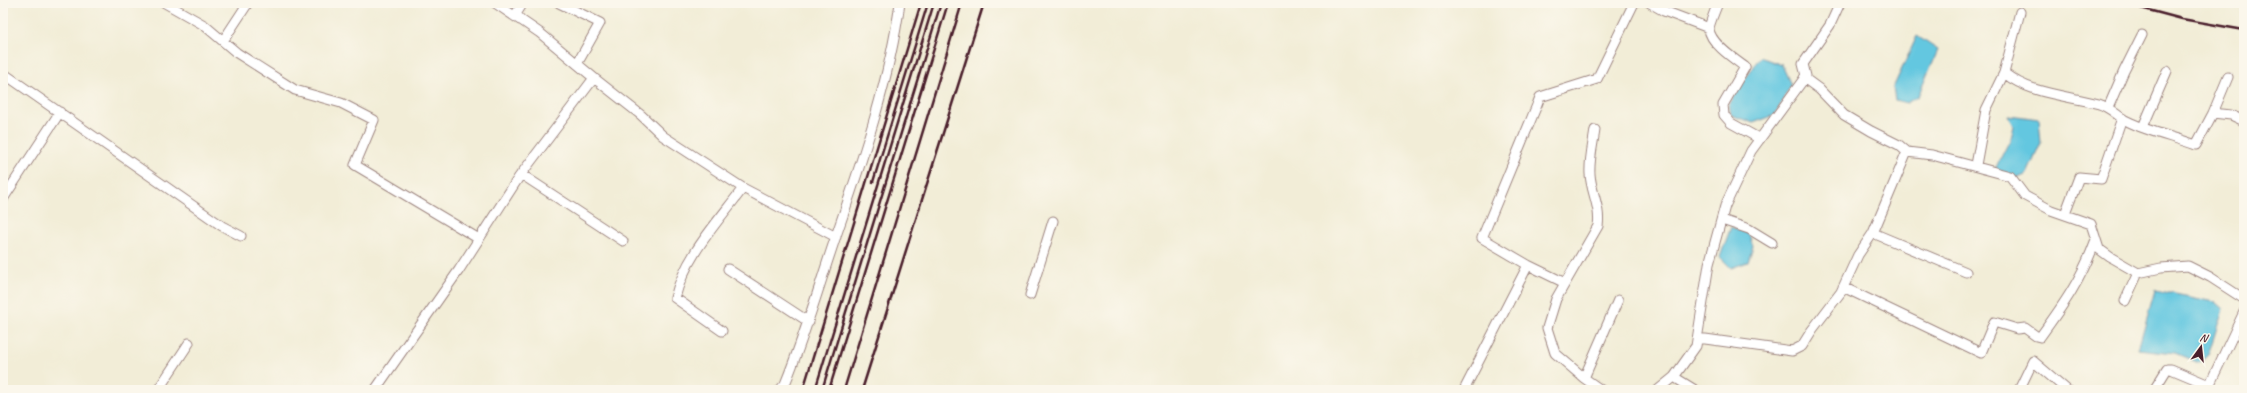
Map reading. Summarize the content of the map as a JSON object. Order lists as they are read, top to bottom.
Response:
{
  "north": "top"
}
